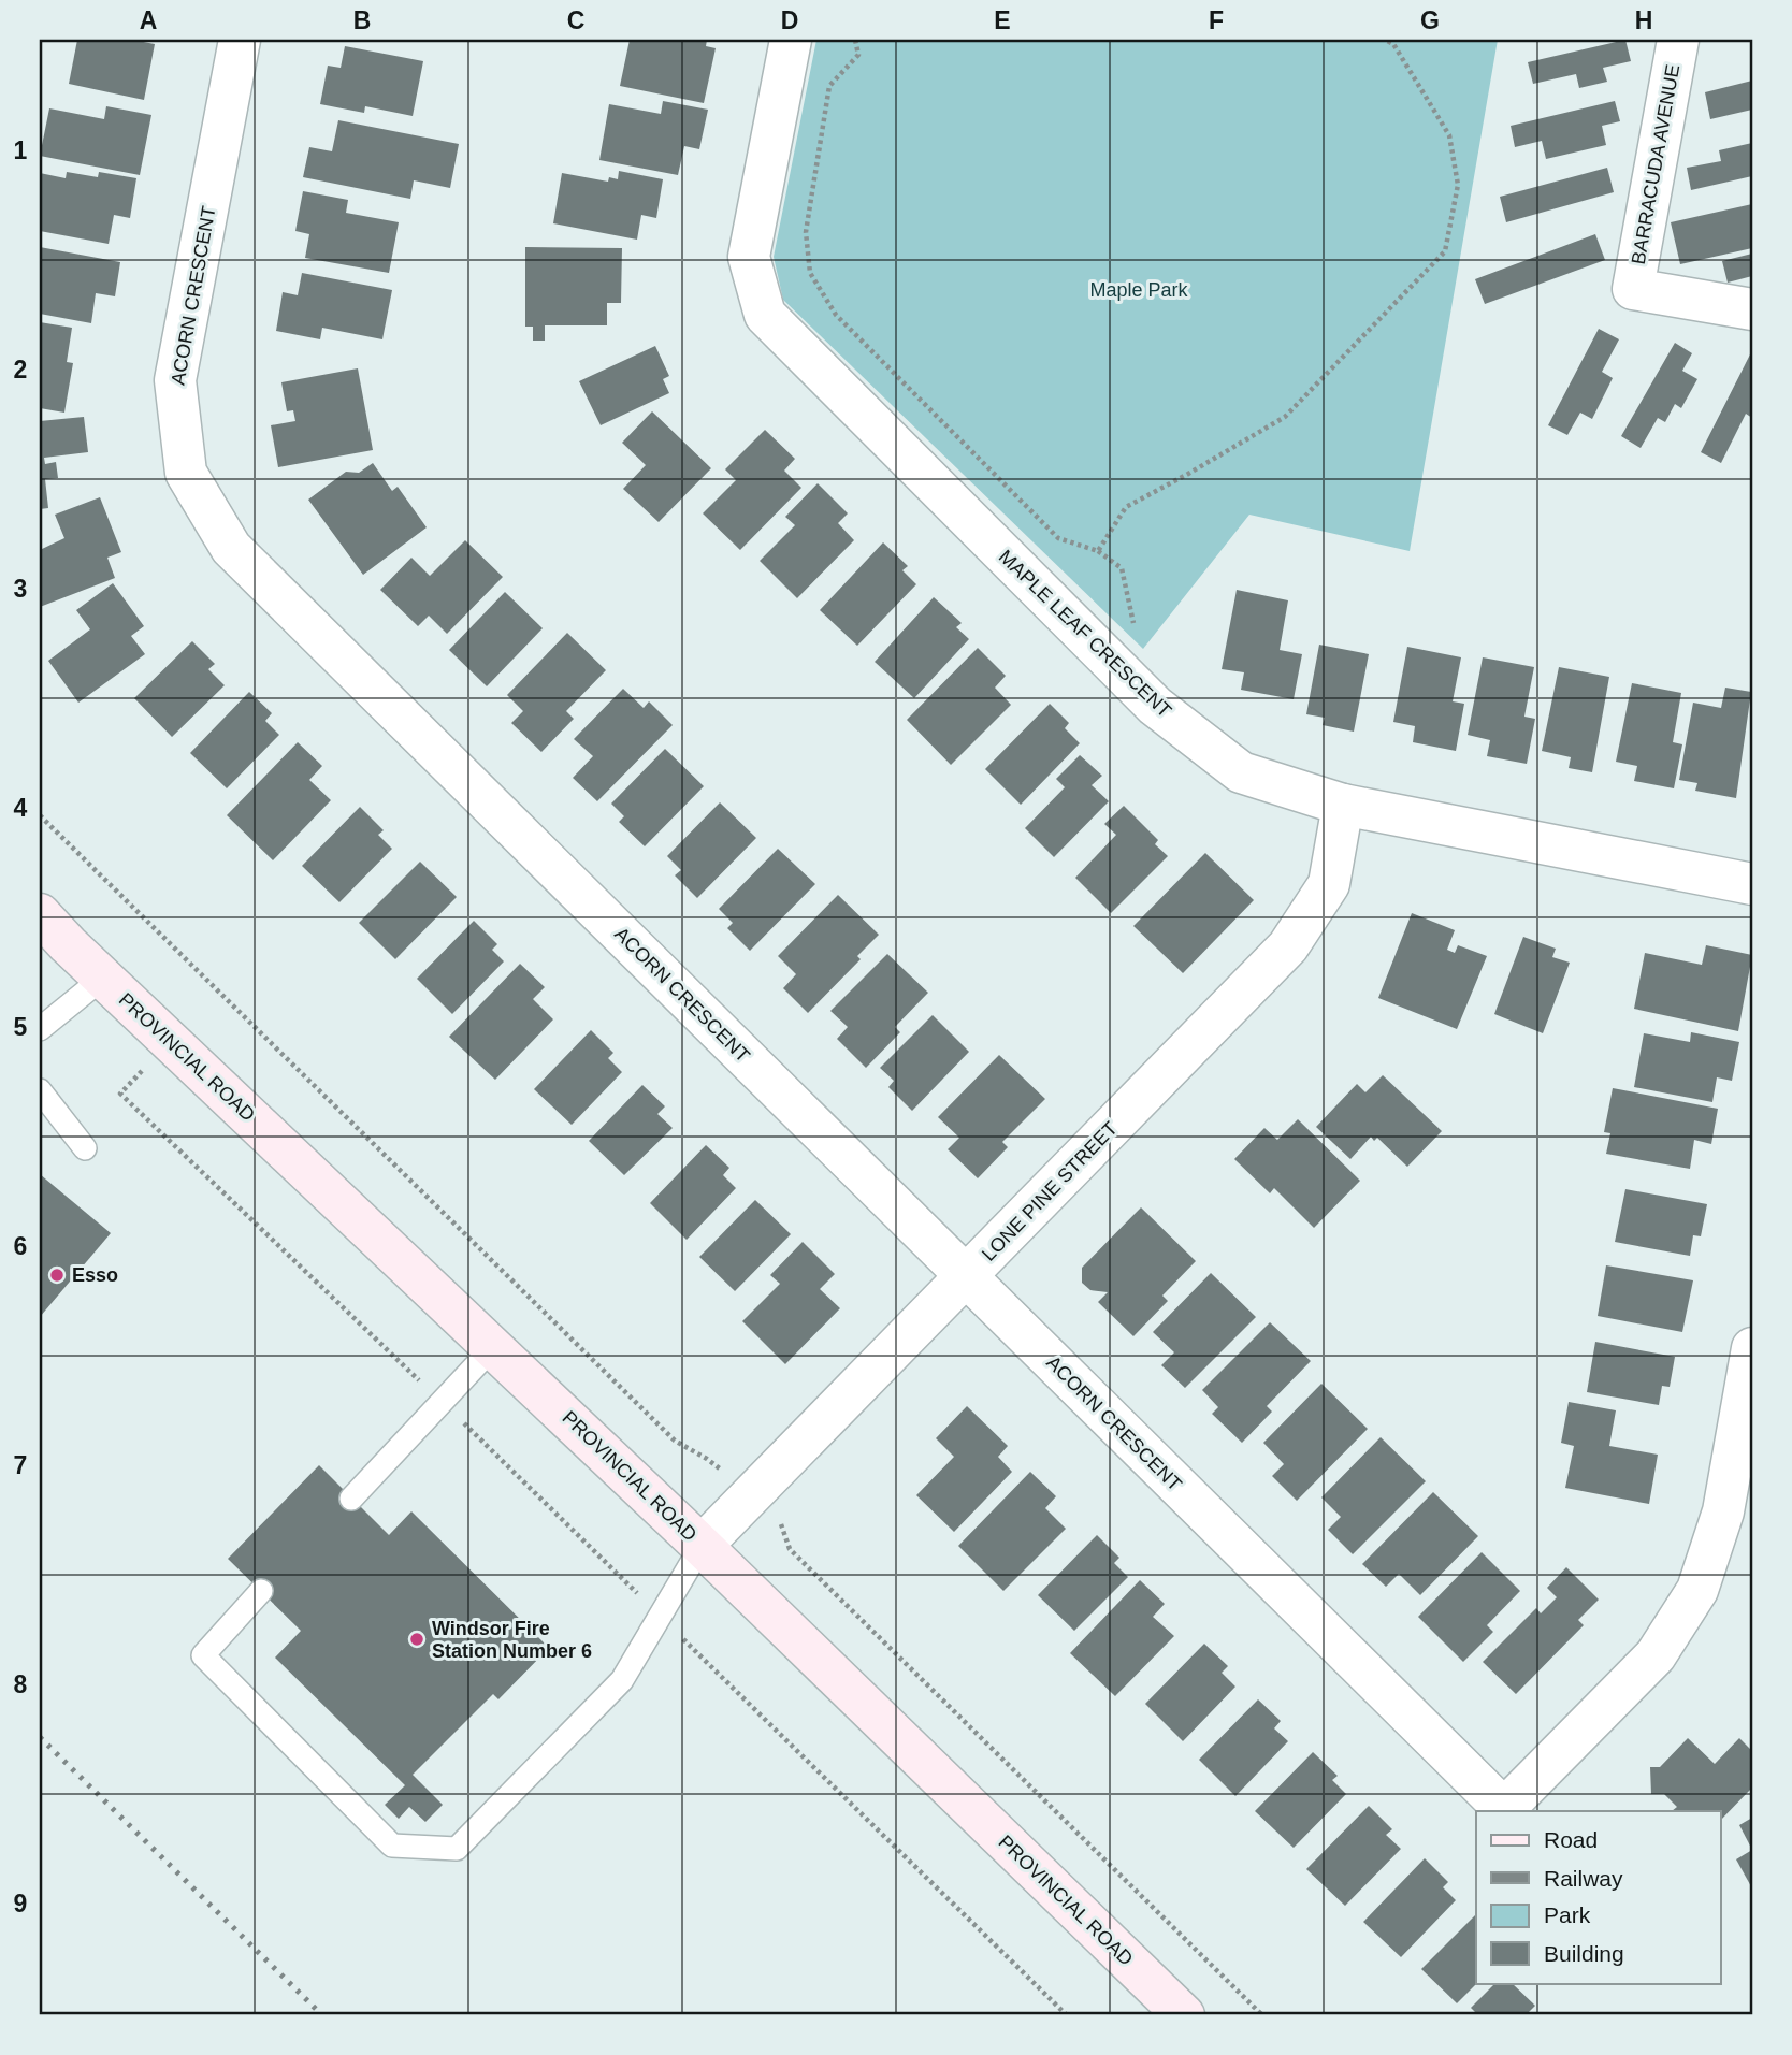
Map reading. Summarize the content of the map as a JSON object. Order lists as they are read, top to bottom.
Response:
{
  "streets": {
    "main road": ["PROVINCIAL ROAD"],
    "street": [
      "BARRACUDA AVENUE",
      "ACORN CRESCENT",
      "MAPLE LEAF CRESCENT",
      "LONE PINE STREET"
    ]
  },
  "crossings": [
    ["ACORN CRESCENT", "LONE PINE STREET"],
    ["MAPLE LEAF CRESCENT", "LONE PINE STREET"],
    ["PROVINCIAL ROAD", "LONE PINE STREET"]
  ],
  "parks": ["Maple Park"],
  "places": ["Esso", "Windsor Fire Station Number 6"],
  "legend": [
    "Road",
    "Railway",
    "Park",
    "Building"
  ],
  "grid": {
    "columns": [
      "A",
      "B",
      "C",
      "D",
      "E",
      "F",
      "G",
      "H"
    ],
    "rows": [
      "1",
      "2",
      "3",
      "4",
      "5",
      "6",
      "7",
      "8",
      "9"
    ]
  }
}
